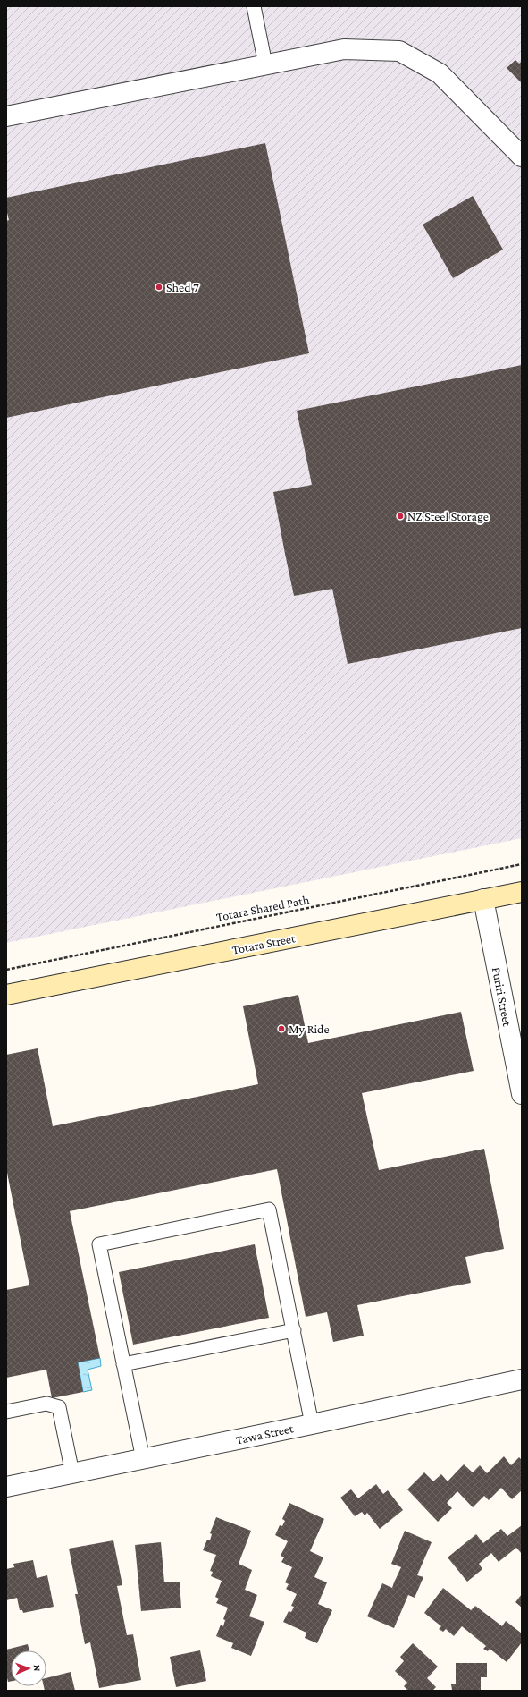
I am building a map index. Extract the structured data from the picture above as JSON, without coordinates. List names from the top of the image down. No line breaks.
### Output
{"streets":{"main road":["Totara Street"],"street":["Puriri Street","Tawa Street"],"path":["Totara Shared Path"]},"crossings":[["Totara Street","Puriri Street"]],"places":["Shed 7","NZ Steel Storage","My Ride"],"north":"right"}
